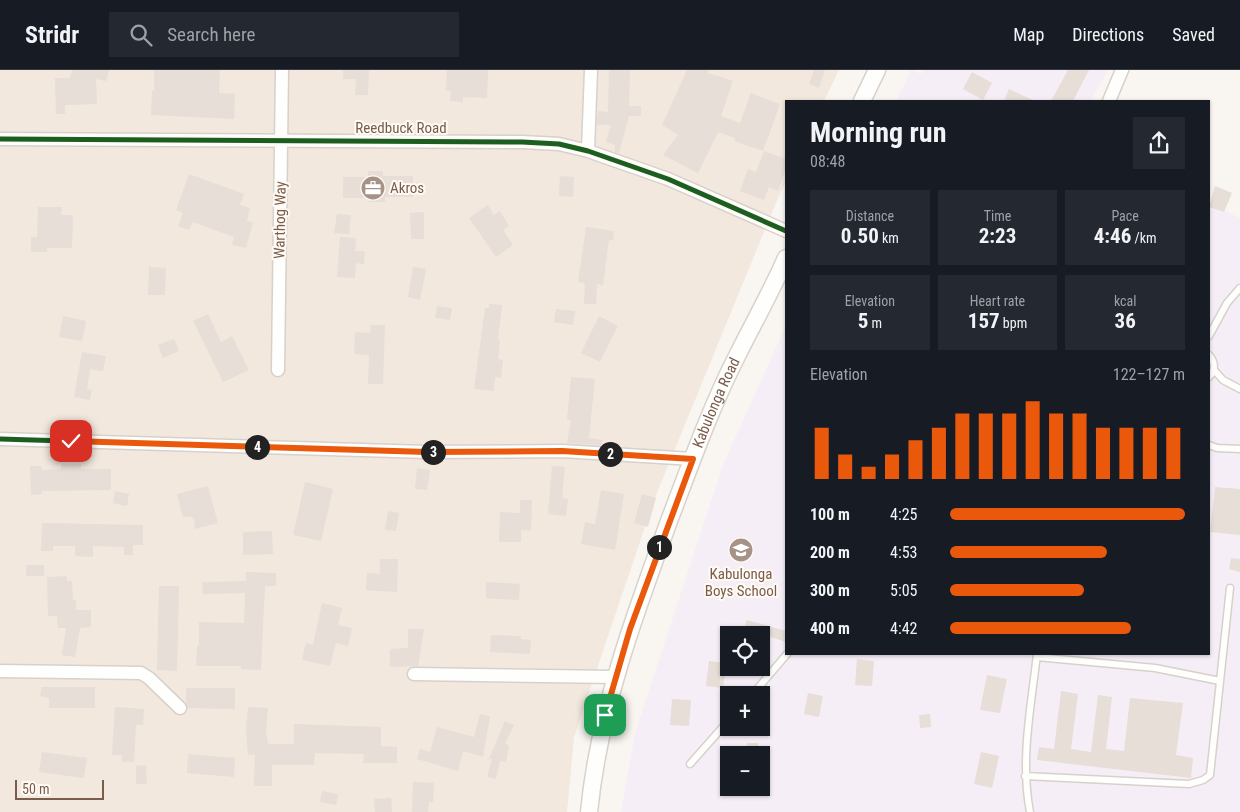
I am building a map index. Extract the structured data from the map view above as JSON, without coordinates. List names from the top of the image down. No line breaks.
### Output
{"streets":{"main road":["Kabulonga Road"],"street":["Reedbuck Road","Warthog Way"]},"crossings":[["Reedbuck Road","Warthog Way"]],"places":{"office":["Akros"],"school or university":["Kabulonga Boys School"]},"scale_bar":"50 m","page":{"header":"Stridr","search":"Search here","nav":["Map","Directions","Saved"],"heading":["Morning run","08:48"],"stats":[["Distance","0.50 km"],["Time","2:23"],["Pace","4:46 /km"],["Elevation","5 m"],["Heart rate","157 bpm"],["kcal","36"]],"chart":["Elevation","122–127 m"],"pins":["4","3","2","1"],"list":[{"name":"100 m","note":"4:25"},{"name":"200 m","note":"4:53"},{"name":"300 m","note":"5:05"},{"name":"400 m","note":"4:42"}],"map_buttons":["+","−"],"scale":"50 m"}}
